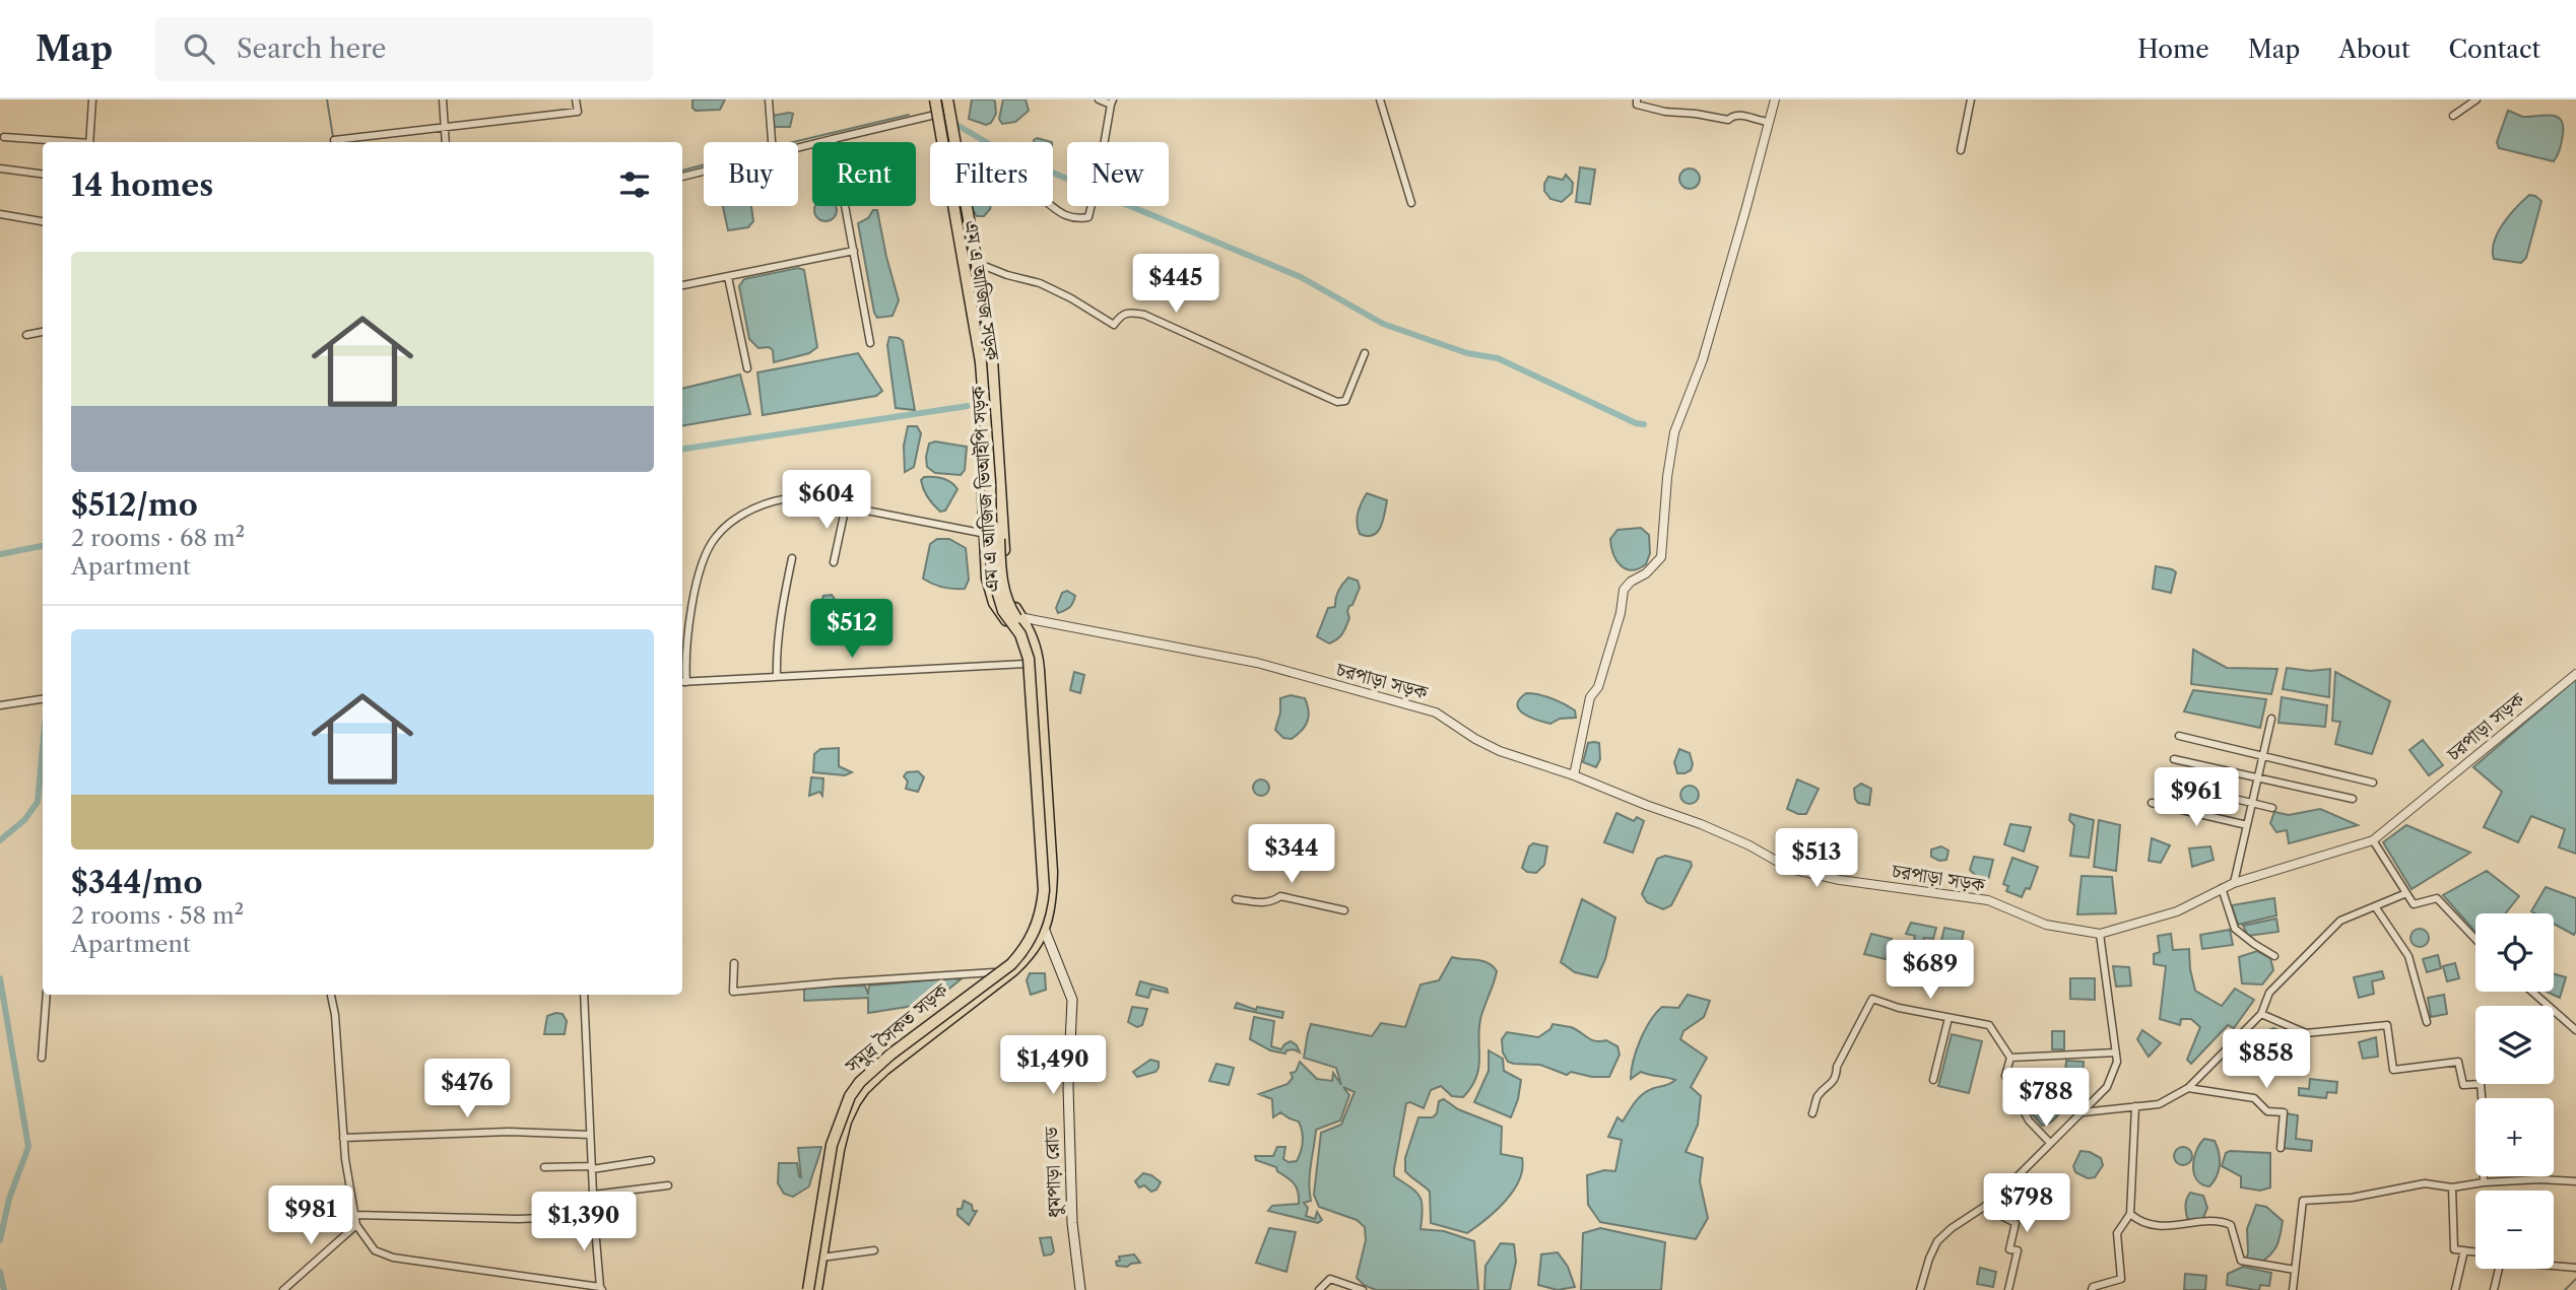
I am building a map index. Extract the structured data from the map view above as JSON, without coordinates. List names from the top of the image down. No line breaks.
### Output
{"streets":{"main road":["এম এ আজিজ সড়ক","এম এ আজিজ ভিআইপি সড়ক","সমুদ্র সৈকত সড়ক","ধুমপাড়া রোড"],"street":["চরপাড়া সড়ক"]},"crossings":[["এম এ আজিজ সড়ক","এম এ আজিজ ভিআইপি সড়ক"],["এম এ আজিজ সড়ক","চরপাড়া সড়ক"],["এম এ আজিজ ভিআইপি সড়ক","চরপাড়া সড়ক"],["এম এ আজিজ ভিআইপি সড়ক","সমুদ্র সৈকত সড়ক"],["এম এ আজিজ ভিআইপি সড়ক","ধুমপাড়া রোড"]],"page":{"header":"Map","search":"Search here","nav":["Home","Map","About","Contact"],"chip":["Buy","Rent","Filters","New"],"heading":"14 homes","list":[{"name":"$512/mo","note":"2 rooms · 68 m² · Apartment"},{"name":"$344/mo","note":"2 rooms · 58 m² · Apartment"}],"price":["$445","$604","$512","$961","$344","$513","$689","$858","$1,490","$476","$788","$798","$981","$1,390"],"map_buttons":["+","−"]}}
